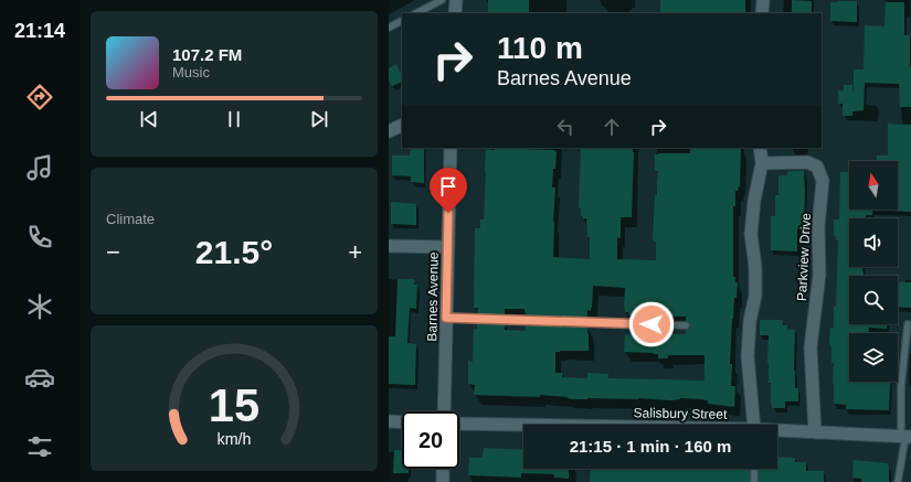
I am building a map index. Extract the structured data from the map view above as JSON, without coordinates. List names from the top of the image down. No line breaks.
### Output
{"streets":{"street":["Parkview Drive","Barnes Avenue","Salisbury Street"]},"crossings":[["Parkview Drive","Salisbury Street"]],"north":"top","page":{"tabs":"21:14","turn":["110 m","Barnes Avenue"],"song":["107.2 FM","Music"],"tile":"Climate","heat":["−","21.5°","+"],"limit":"20","trip":"21:15 · 1 min · 160 m","gauge":["15","km/h"]}}
